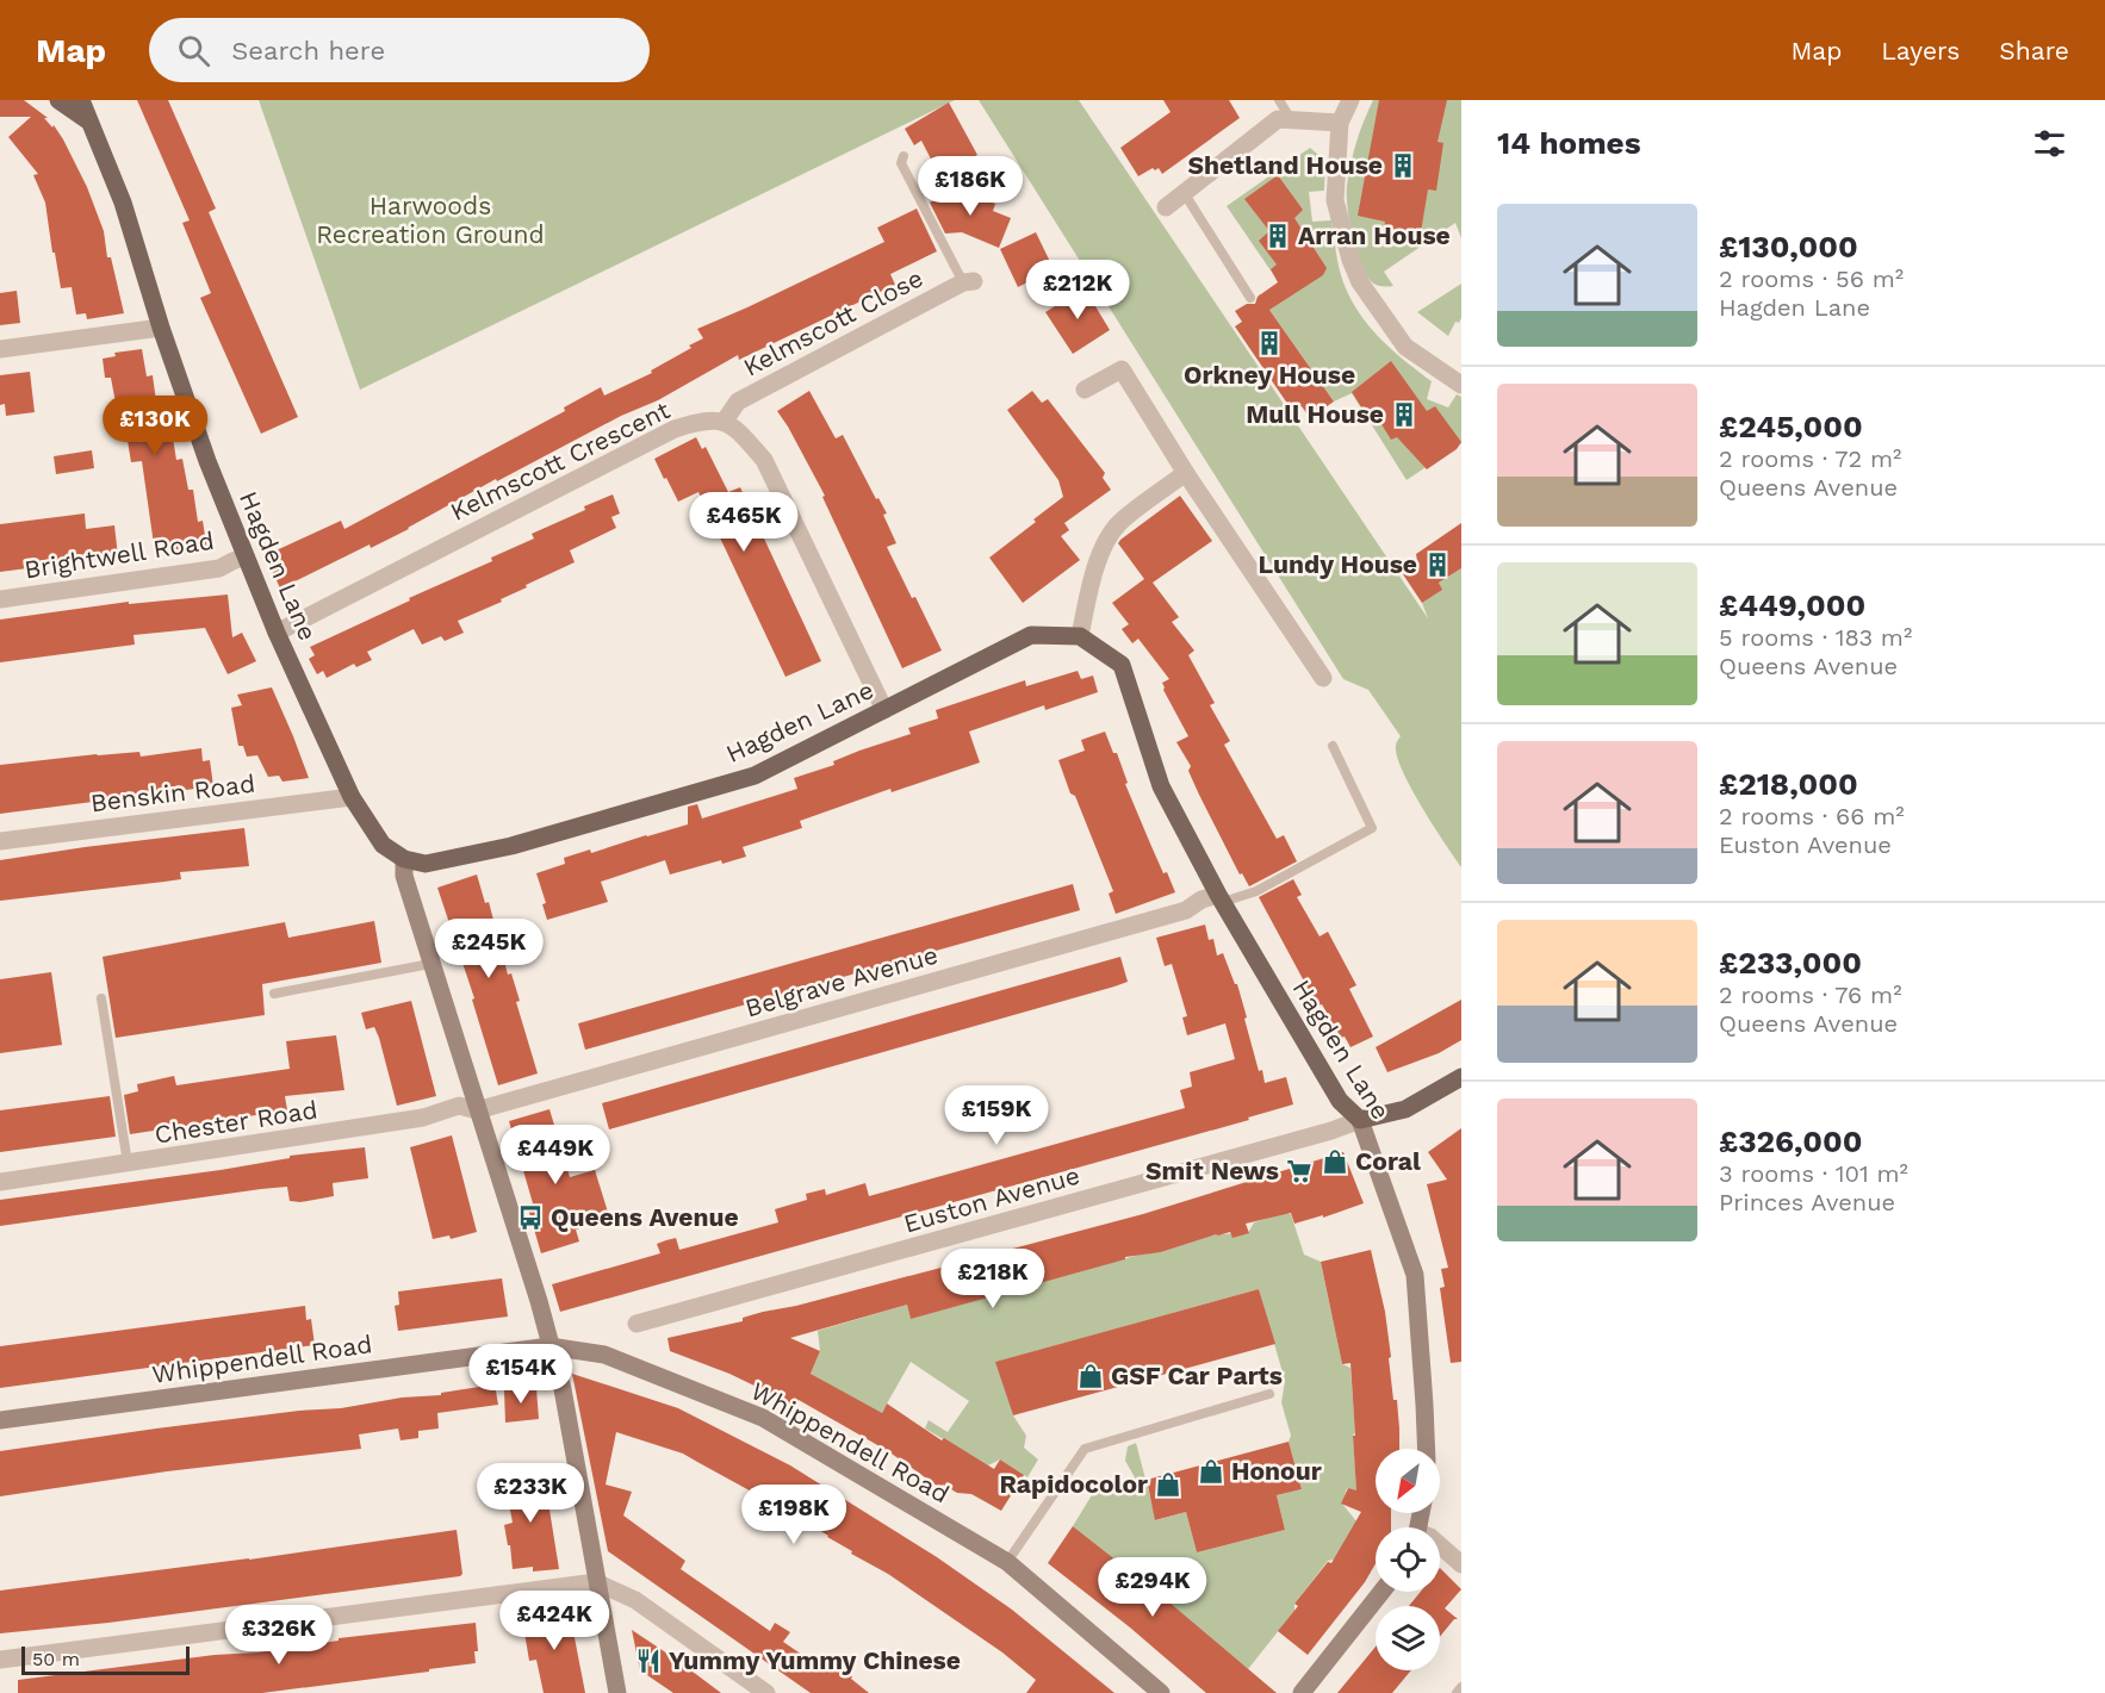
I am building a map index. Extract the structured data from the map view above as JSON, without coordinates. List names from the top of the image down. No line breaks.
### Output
{"streets":{"main road":["Hagden Lane"],"street":["Kelmscott Close","Kelmscott Crescent","Brightwell Road","Benskin Road","Belgrave Avenue","Chester Road","Euston Avenue","Whippendell Road"]},"crossings":[["Kelmscott Close","Kelmscott Crescent"],["Kelmscott Crescent","Hagden Lane"],["Brightwell Road","Hagden Lane"],["Hagden Lane","Benskin Road"],["Hagden Lane","Belgrave Avenue"],["Hagden Lane","Euston Avenue"],["Belgrave Avenue","Chester Road"]],"parks":["Harwoods Recreation Ground"],"places":{"building":["Shetland House","Arran House","Orkney House","Mull House","Lundy House"],"shop":["Coral","GSF Car Parts","Honour","Rapidocolor"],"supermarket":["Smit News"],"bus stop":["Queens Avenue"],"restaurant":["Yummy Yummy Chinese"]},"scale_bar":"50 m","north":"bottom left","page":{"header":"Map","search":"Search here","nav":["Map","Layers","Share"],"heading":"14 homes","price":["£186K","£212K","£130K","£465K","£245K","£159K","£449K","£218K","£154K","£233K","£198K","£294K","£424K","£326K"],"list":[{"name":"£130,000","note":"2 rooms · 56 m² · Hagden Lane"},{"name":"£245,000","note":"2 rooms · 72 m² · Queens Avenue"},{"name":"£449,000","note":"5 rooms · 183 m² · Queens Avenue"},{"name":"£218,000","note":"2 rooms · 66 m² · Euston Avenue"},{"name":"£233,000","note":"2 rooms · 76 m² · Queens Avenue"},{"name":"£326,000","note":"3 rooms · 101 m² · Princes Avenue"}],"scale":"50 m"}}
